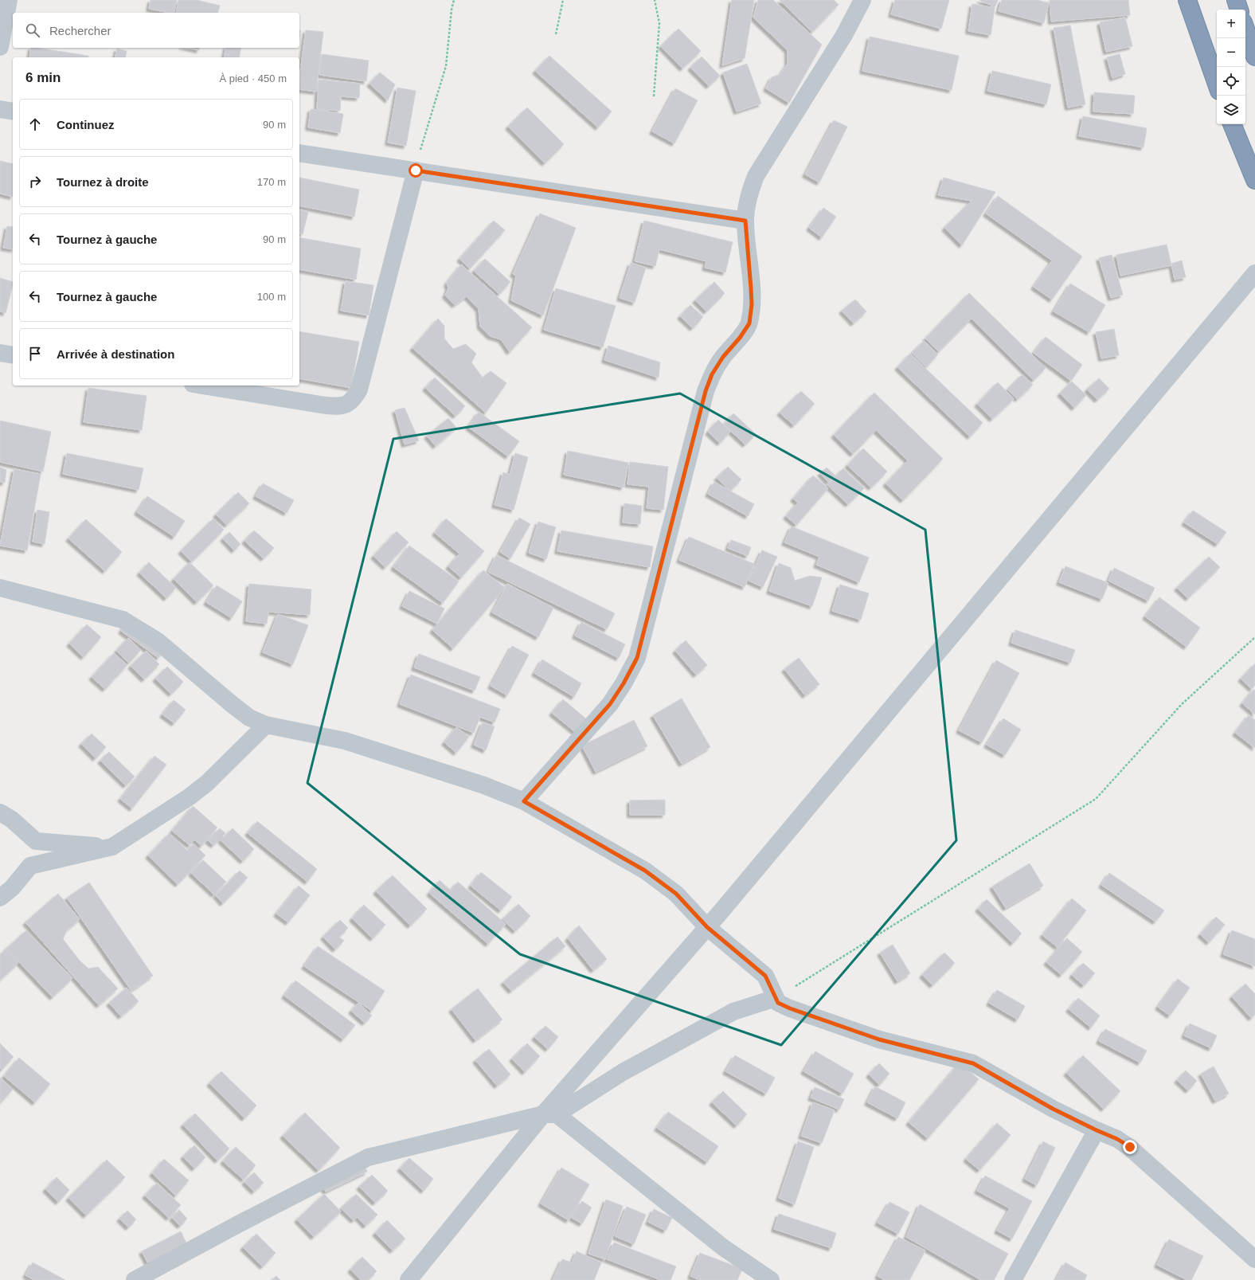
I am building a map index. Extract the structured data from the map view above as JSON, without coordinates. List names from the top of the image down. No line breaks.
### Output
{"page":{"map_buttons":["+","−"],"search":"Rechercher","heading":["6 min","À pied · 450 m"],"list":[["Continuez","90 m"],["Tournez à droite","170 m"],["Tournez à gauche","90 m"],["Tournez à gauche","100 m"],"Arrivée à destination"]}}
